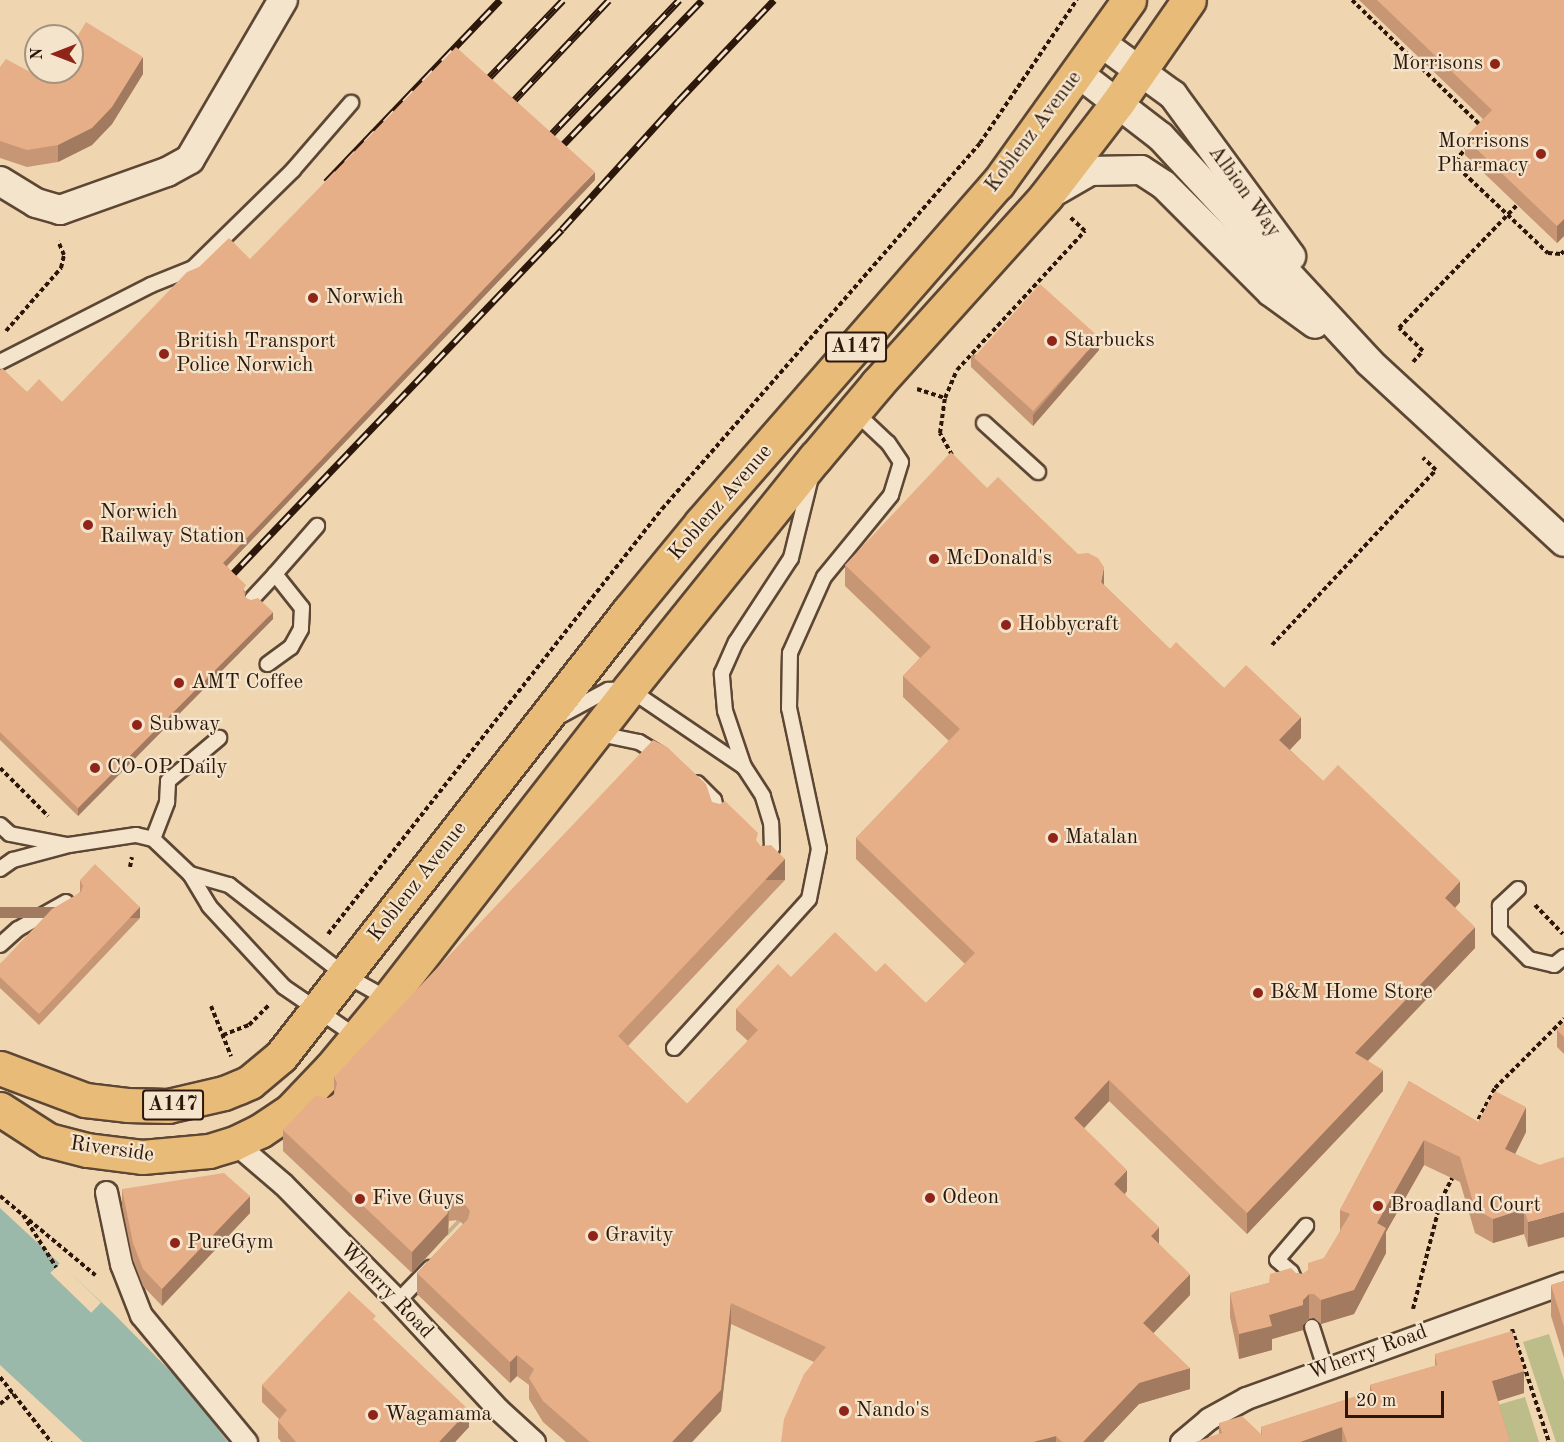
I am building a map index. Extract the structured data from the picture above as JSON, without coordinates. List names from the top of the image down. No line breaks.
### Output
{"streets":{"main road":["Koblenz Avenue","A147","Riverside"],"street":["Albion Way","Wherry Road"]},"crossings":[["Koblenz Avenue","Albion Way"],["Koblenz Avenue","A147"],["Koblenz Avenue","Riverside"],["Riverside","Wherry Road"]],"places":["Morrisons","Morrisons Pharmacy","Norwich","Starbucks","British Transport Police Norwich","Norwich Railway Station","McDonald's","Hobbycraft","AMT Coffee","Subway","CO-OP Daily","Matalan","B&M Home Store","Odeon","Five Guys","Broadland Court","Gravity","PureGym","Nando's","Wagamama"],"scale_bar":"20 m","north":"left"}
